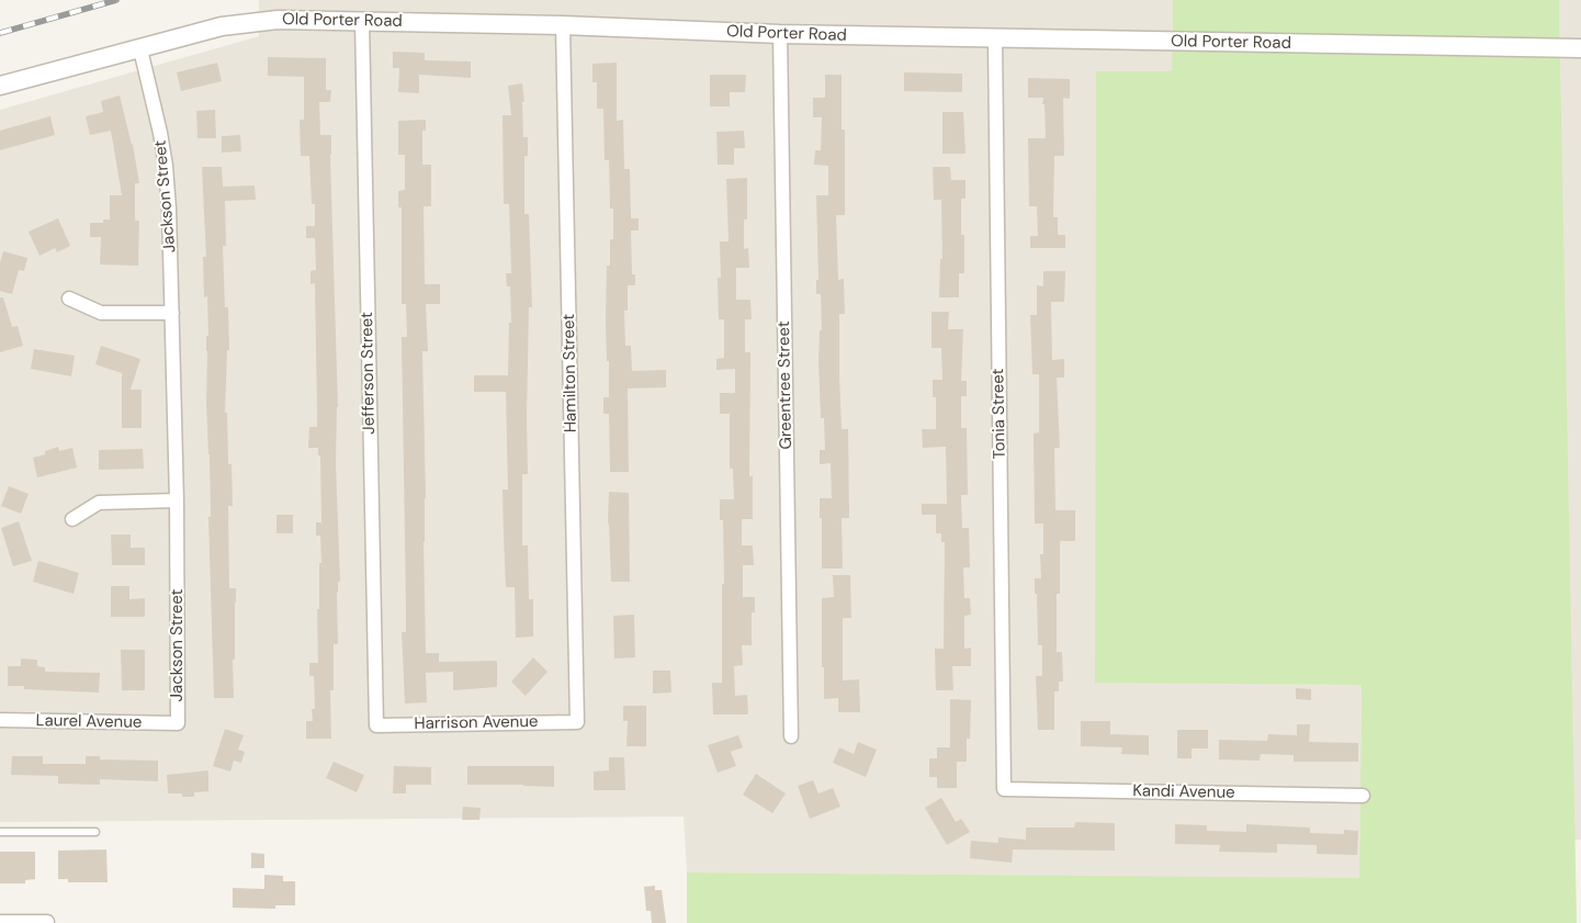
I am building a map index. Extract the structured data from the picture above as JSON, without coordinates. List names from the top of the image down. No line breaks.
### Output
{"streets":{"street":["Old Porter Road","Jackson Street","Jefferson Street","Hamilton Street","Greentree Street","Tonia Street","Laurel Avenue","Harrison Avenue","Kandi Avenue"]},"crossings":[["Old Porter Road","Jackson Street"],["Old Porter Road","Jefferson Street"],["Old Porter Road","Hamilton Street"],["Old Porter Road","Greentree Street"],["Old Porter Road","Tonia Street"],["Jackson Street","Laurel Avenue"],["Jefferson Street","Harrison Avenue"],["Hamilton Street","Harrison Avenue"],["Tonia Street","Kandi Avenue"]]}
